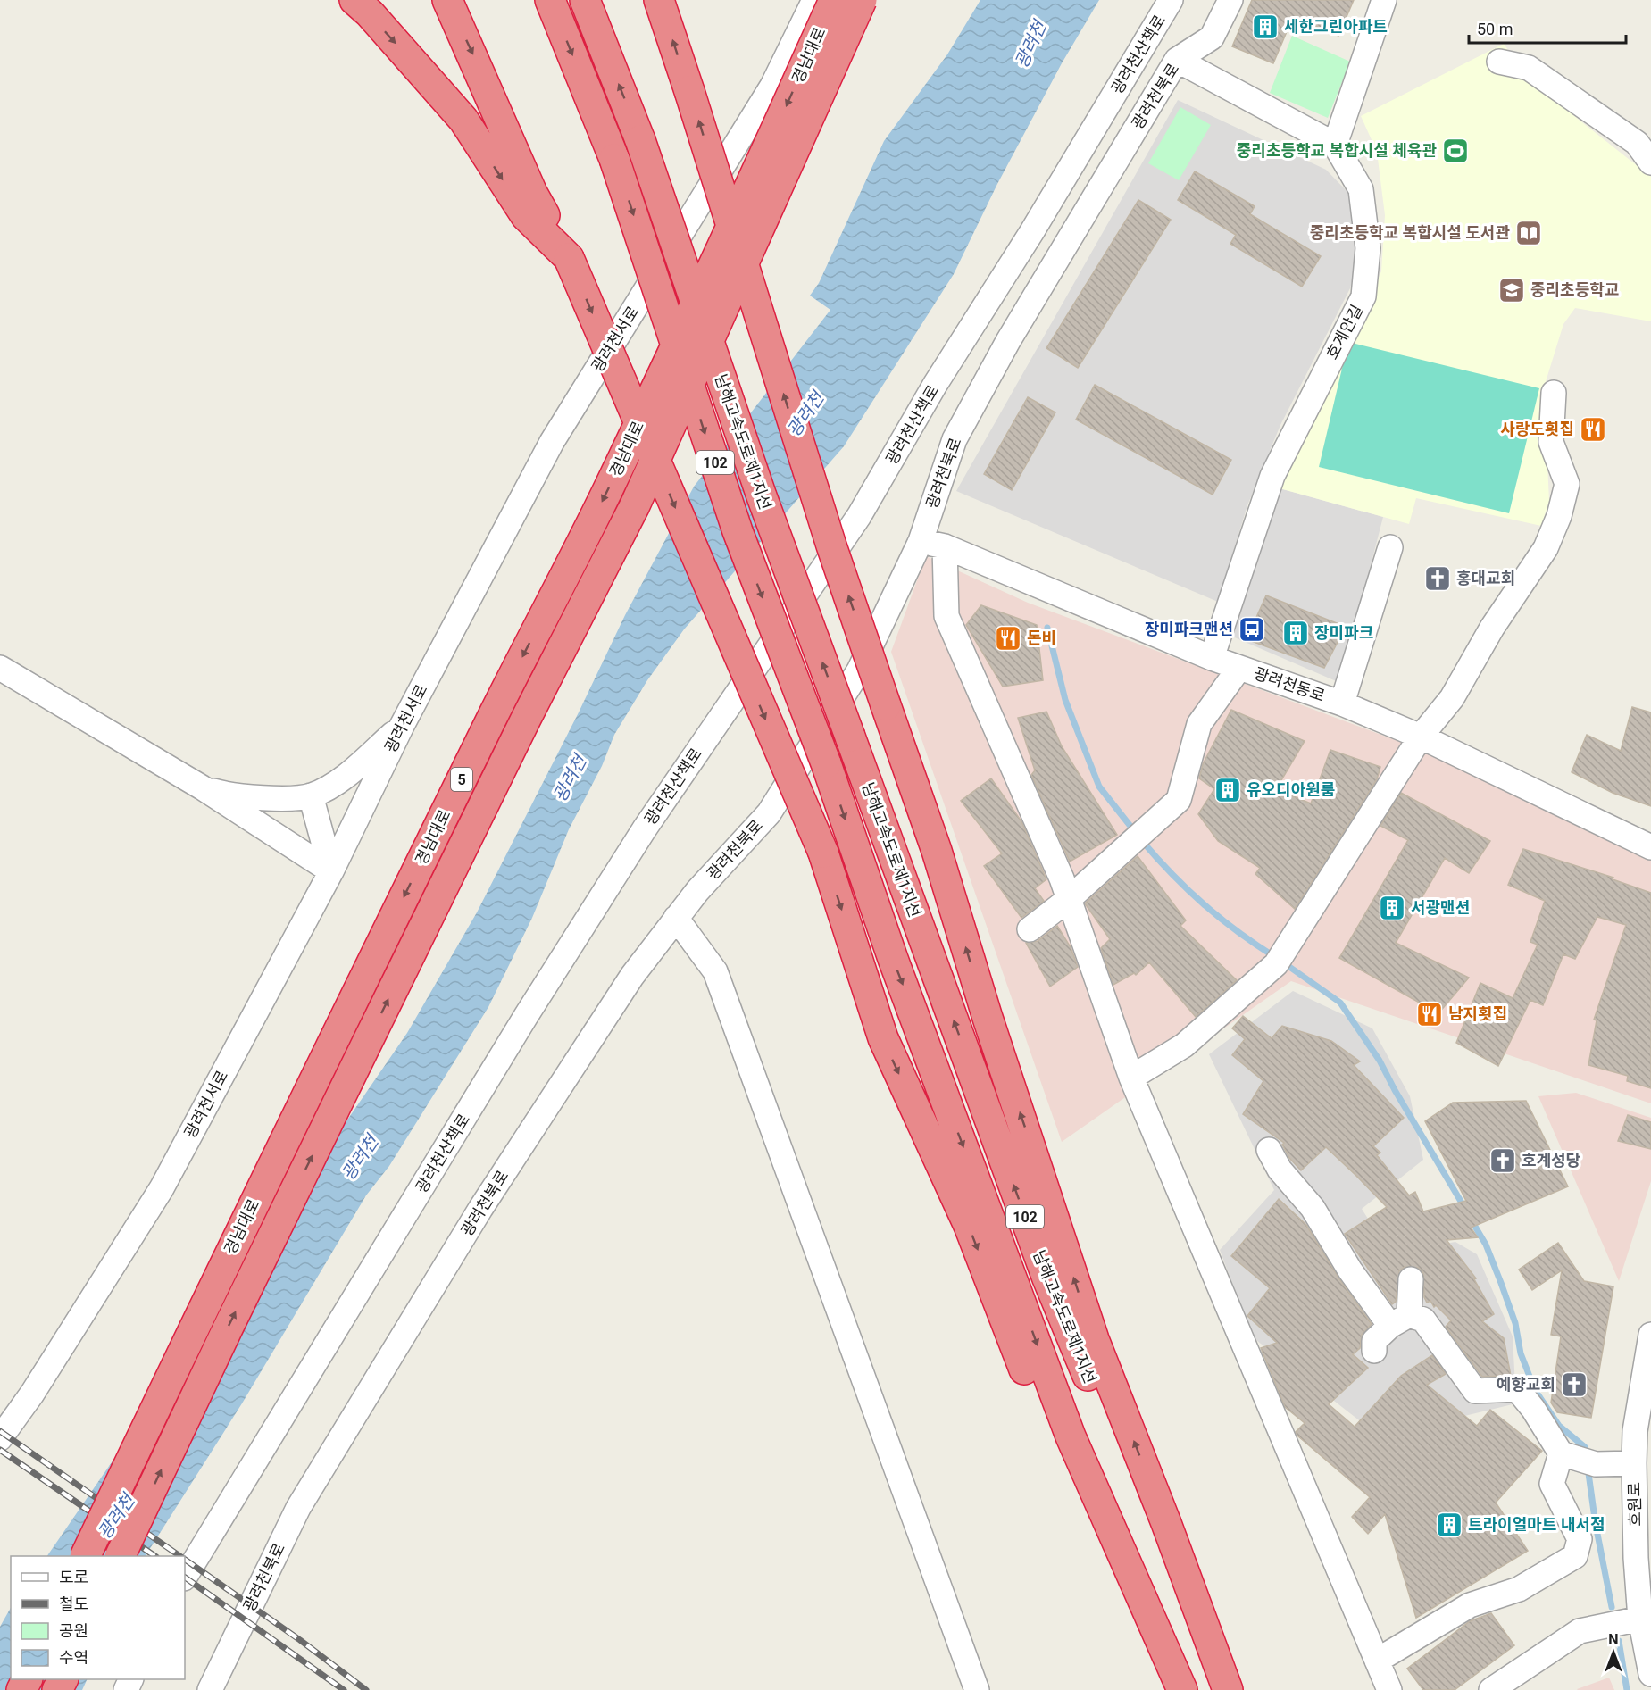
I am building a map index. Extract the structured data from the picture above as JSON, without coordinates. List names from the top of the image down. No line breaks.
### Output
{"streets":{"highway":["경남대로","남해고속도로제1지선","102","5"],"street":["광려천산책로","광려천북로","호계안길","광려천서로","광려천동로","호원로"]},"crossings":[["광려천북로","광려천동로"],["호계안길","광려천동로"]],"water":["광려천"],"places":{"building":["세한그린아파트","장미파크","유오디아원룸","서광맨션","트라이얼마트 내서점"],"sports":["중리초등학교 복합시설 체육관"],"library":["중리초등학교 복합시설 도서관"],"school or university":["중리초등학교"],"restaurant":["사랑도횟집","돈비","남지횟집"],"church":["홍대교회","호계성당","예향교회"],"bus stop":["장미파크맨션"]},"legend":["도로","철도","공원","수역"],"scale_bar":"50 m","north":"top"}
